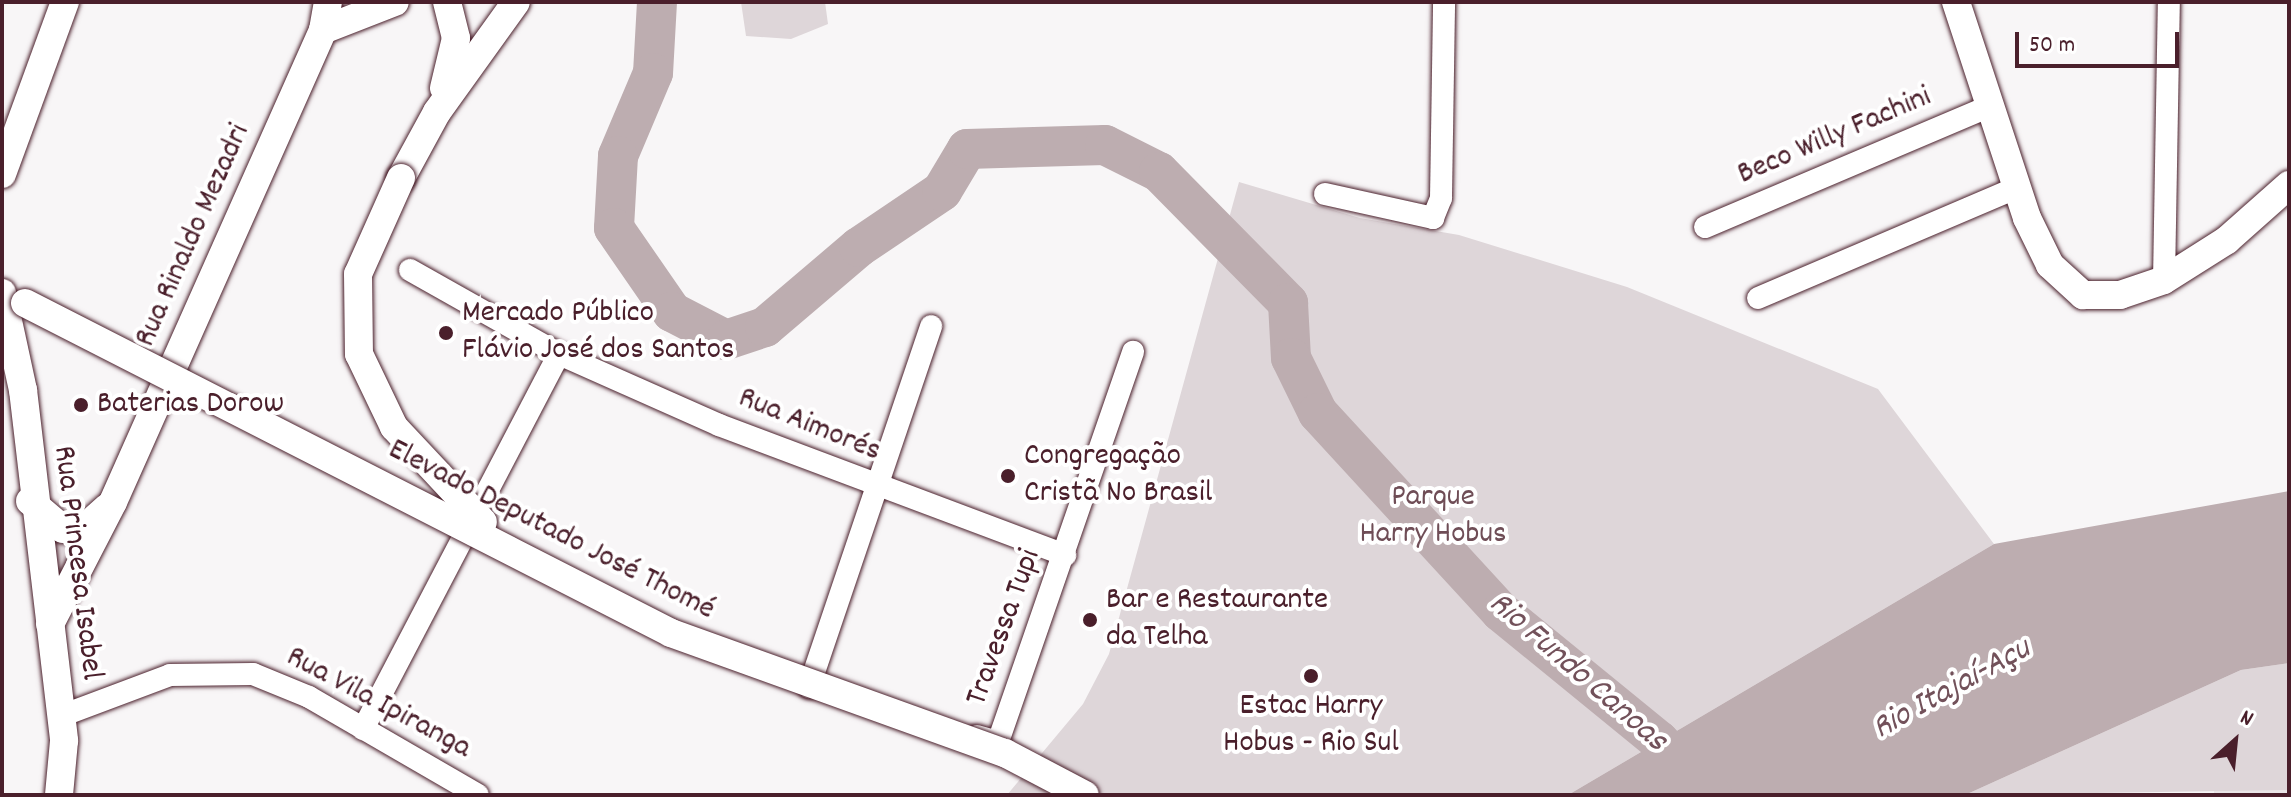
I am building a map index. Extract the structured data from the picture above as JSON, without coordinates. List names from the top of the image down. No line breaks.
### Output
{"streets":{"street":["Beco Willy Fachini","Rua Rinaldo Mezadri","Rua Aimorés","Elevado Deputado José Thomé","Rua Princesa Isabel","Travessa Tupi","Rua Vila Ipiranga"]},"crossings":[["Rua Rinaldo Mezadri","Rua Princesa Isabel"],["Rua Aimorés","Travessa Tupi"],["Elevado Deputado José Thomé","Rua Princesa Isabel"],["Rua Princesa Isabel","Rua Vila Ipiranga"]],"water":["Rio Fundo Canoas","Rio Itajaí-Açu"],"parks":["Parque Harry Hobus"],"places":["Mercado Público Flávio José dos Santos","Baterias Dorow","Congregação Cristã No Brasil","Bar e Restaurante da Telha","Estac Harry Hobus - Rio Sul"],"scale_bar":"50 m","north":"top right"}
